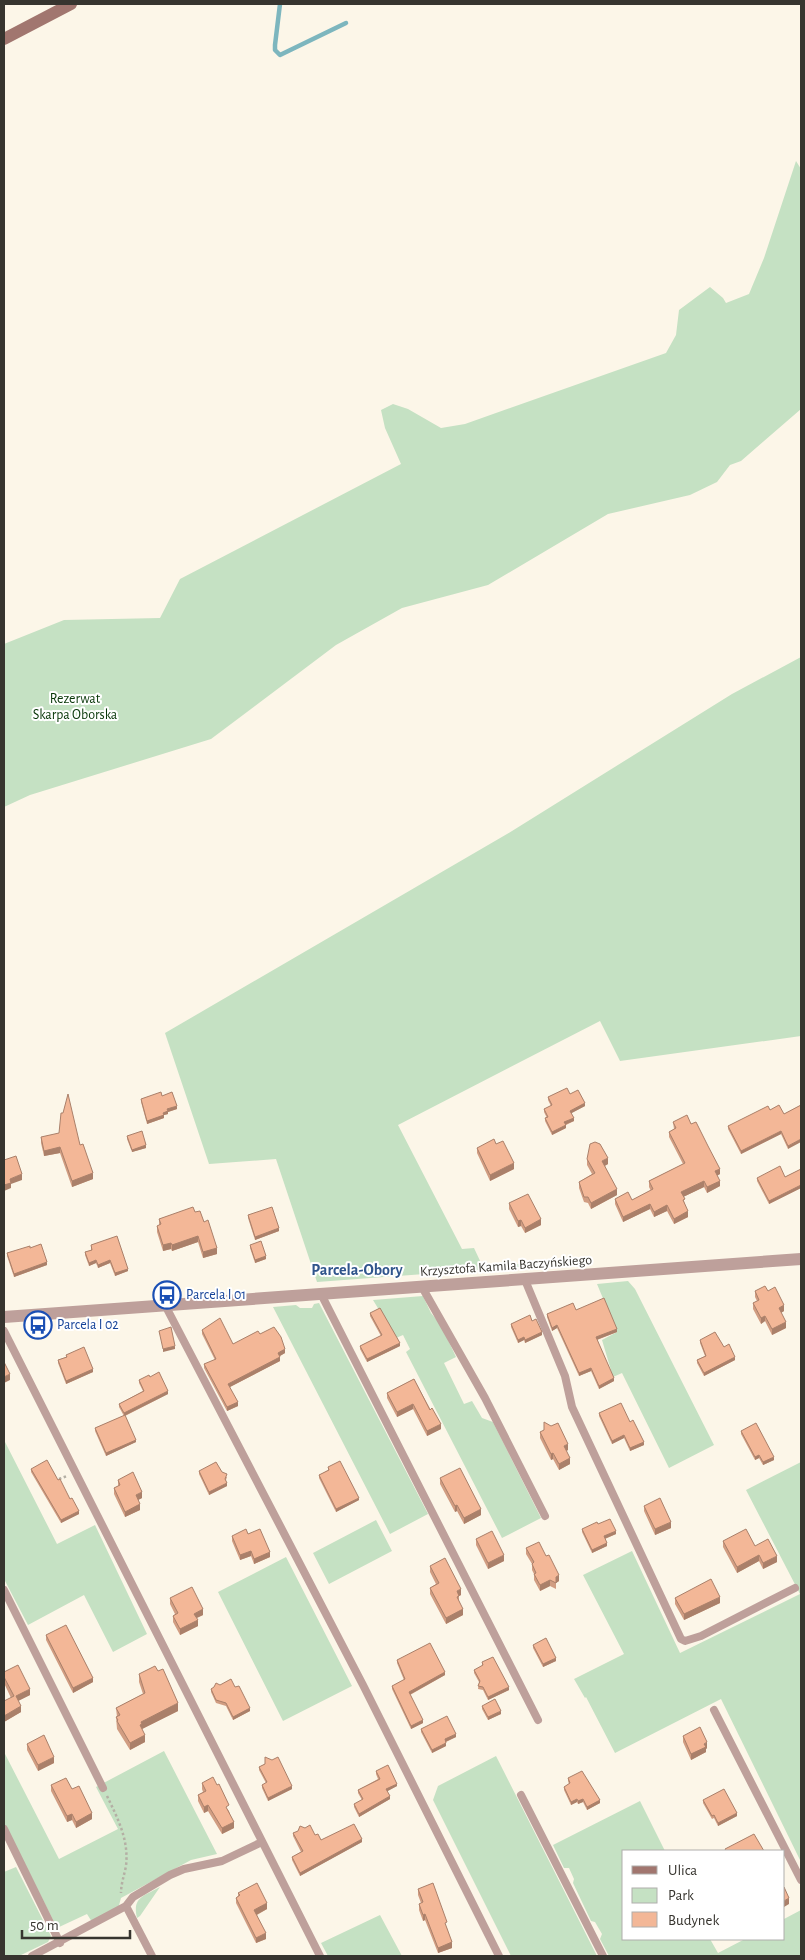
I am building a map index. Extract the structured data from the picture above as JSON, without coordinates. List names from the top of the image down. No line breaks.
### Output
{"streets":{"street":["Krzysztofa Kamila Baczyńskiego"]},"districts":["Parcela-Obory"],"parks":["Rezerwat Skarpa Oborska"],"places":{"bus stop":["Parcela I 01","Parcela I 02"]},"legend":["Ulica","Park","Budynek"],"scale_bar":"50 m"}
